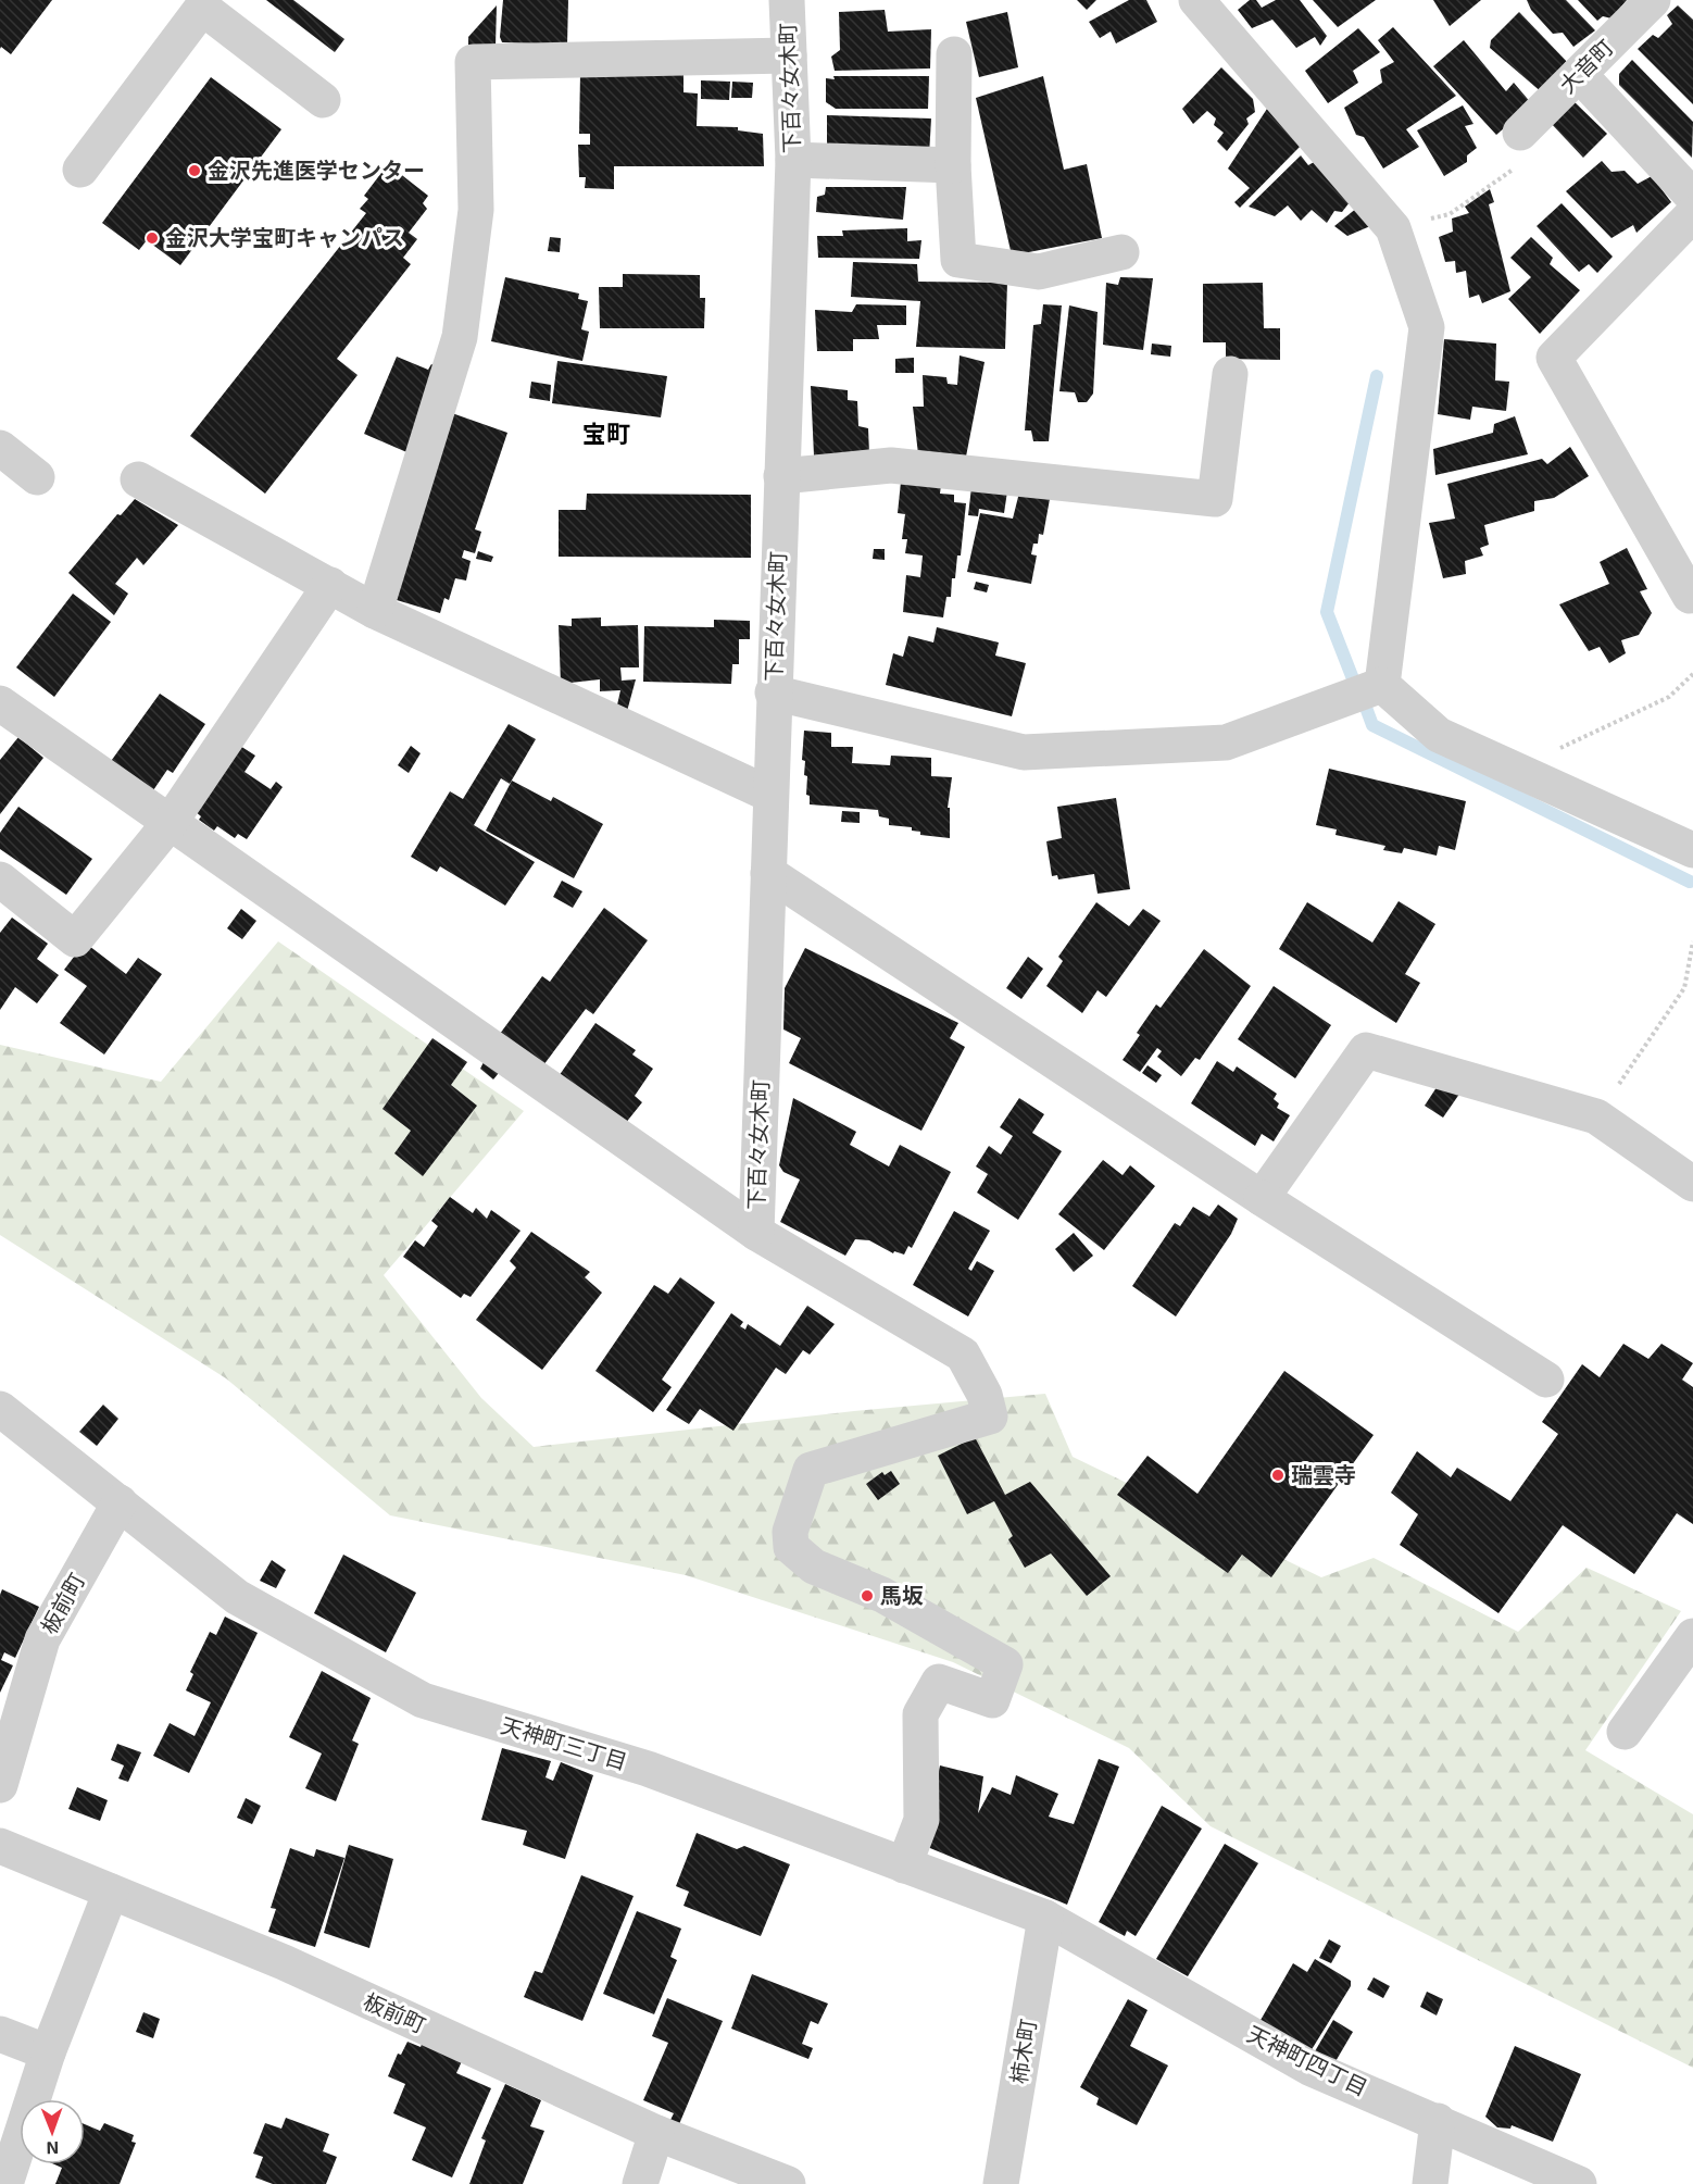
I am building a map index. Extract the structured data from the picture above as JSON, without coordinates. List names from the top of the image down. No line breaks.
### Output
{"streets":{"street":["大音町","下百々女木町","板前町","天神町三丁目","柿木町","天神町四丁目"]},"crossings":[["板前町","天神町三丁目"],["天神町三丁目","柿木町"],["天神町三丁目","天神町四丁目"],["柿木町","天神町四丁目"]],"districts":["宝町"],"places":["金沢先進医学センター","金沢大学宝町キャンパス","瑞雲寺","馬坂"],"north":"bottom"}
